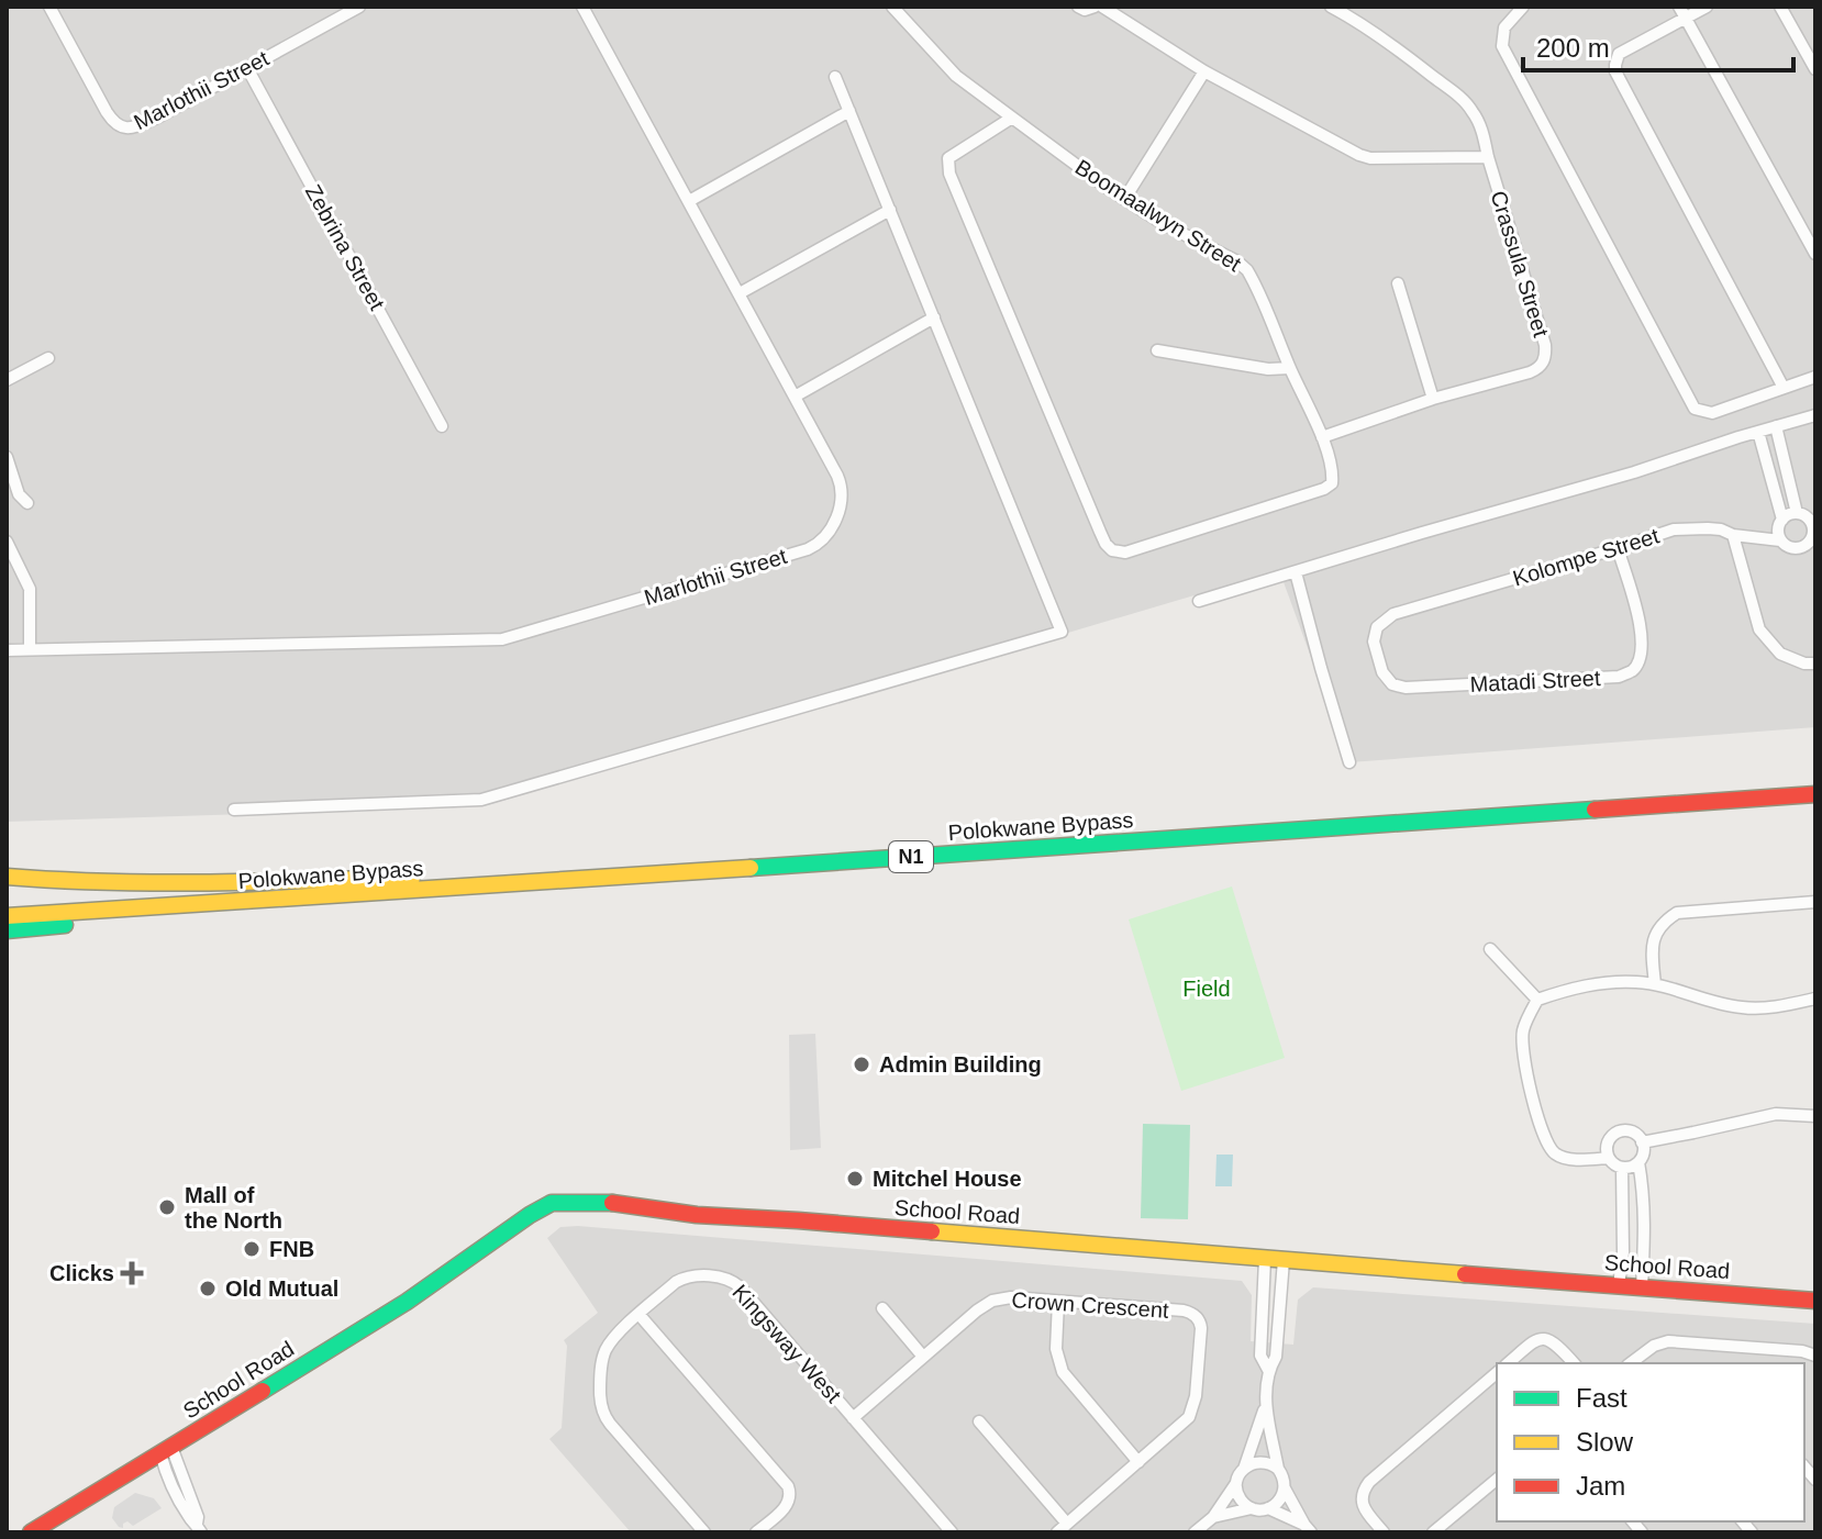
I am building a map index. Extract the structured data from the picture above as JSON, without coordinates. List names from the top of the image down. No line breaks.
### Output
{"streets":{"main road":["Polokwane Bypass","N1","School Road"],"street":["Marlothii Street","Boomaalwyn Street","Zebrina Street","Crassula Street","Kolompe Street","Matadi Street","Crown Crescent","Kingsway West"]},"crossings":[["Marlothii Street","Zebrina Street"],["Boomaalwyn Street","Crassula Street"],["Kolompe Street","Matadi Street"],["Crown Crescent","Kingsway West"]],"parks":["Field"],"places":{"other":["Admin Building","Mitchel House","Mall of the North","FNB","Old Mutual"],"health":["Clicks"]},"legend":["Fast","Slow","Jam"],"scale_bar":"200 m"}
